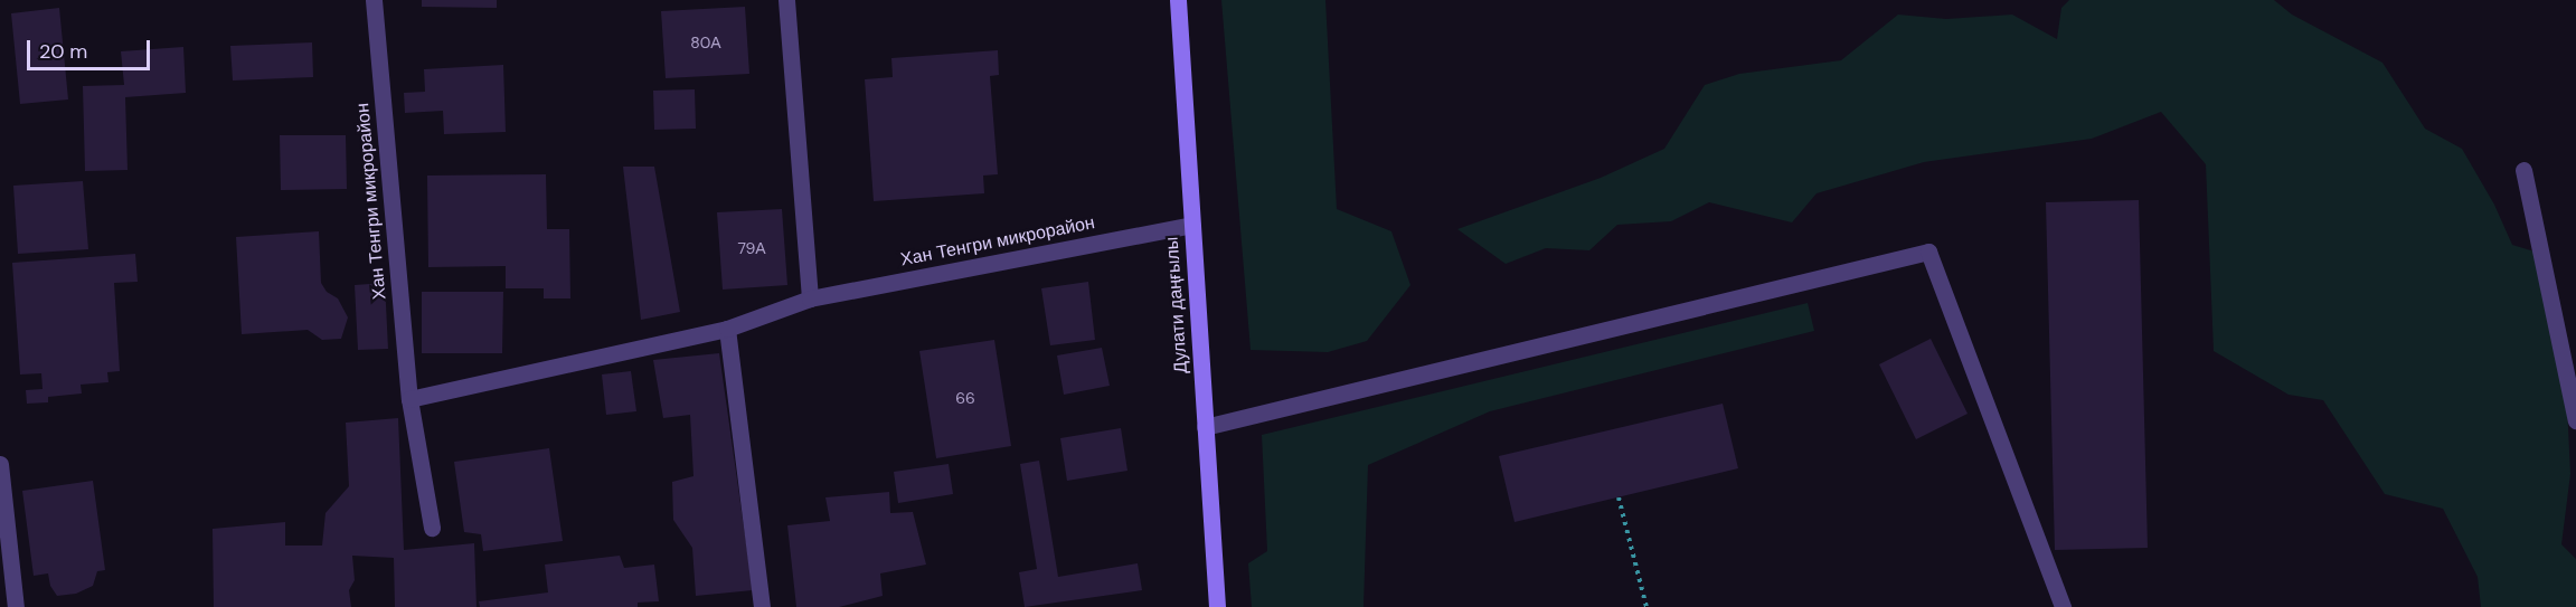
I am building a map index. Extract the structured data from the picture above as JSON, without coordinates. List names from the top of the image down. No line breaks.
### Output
{"streets":{"main road":["Дулати даңғылы"],"street":["Хан Тенгри микрорайон"]},"crossings":[["Хан Тенгри микрорайон","Дулати даңғылы"]],"house_numbers":["80А","79А","66"],"scale_bar":"20 m"}
